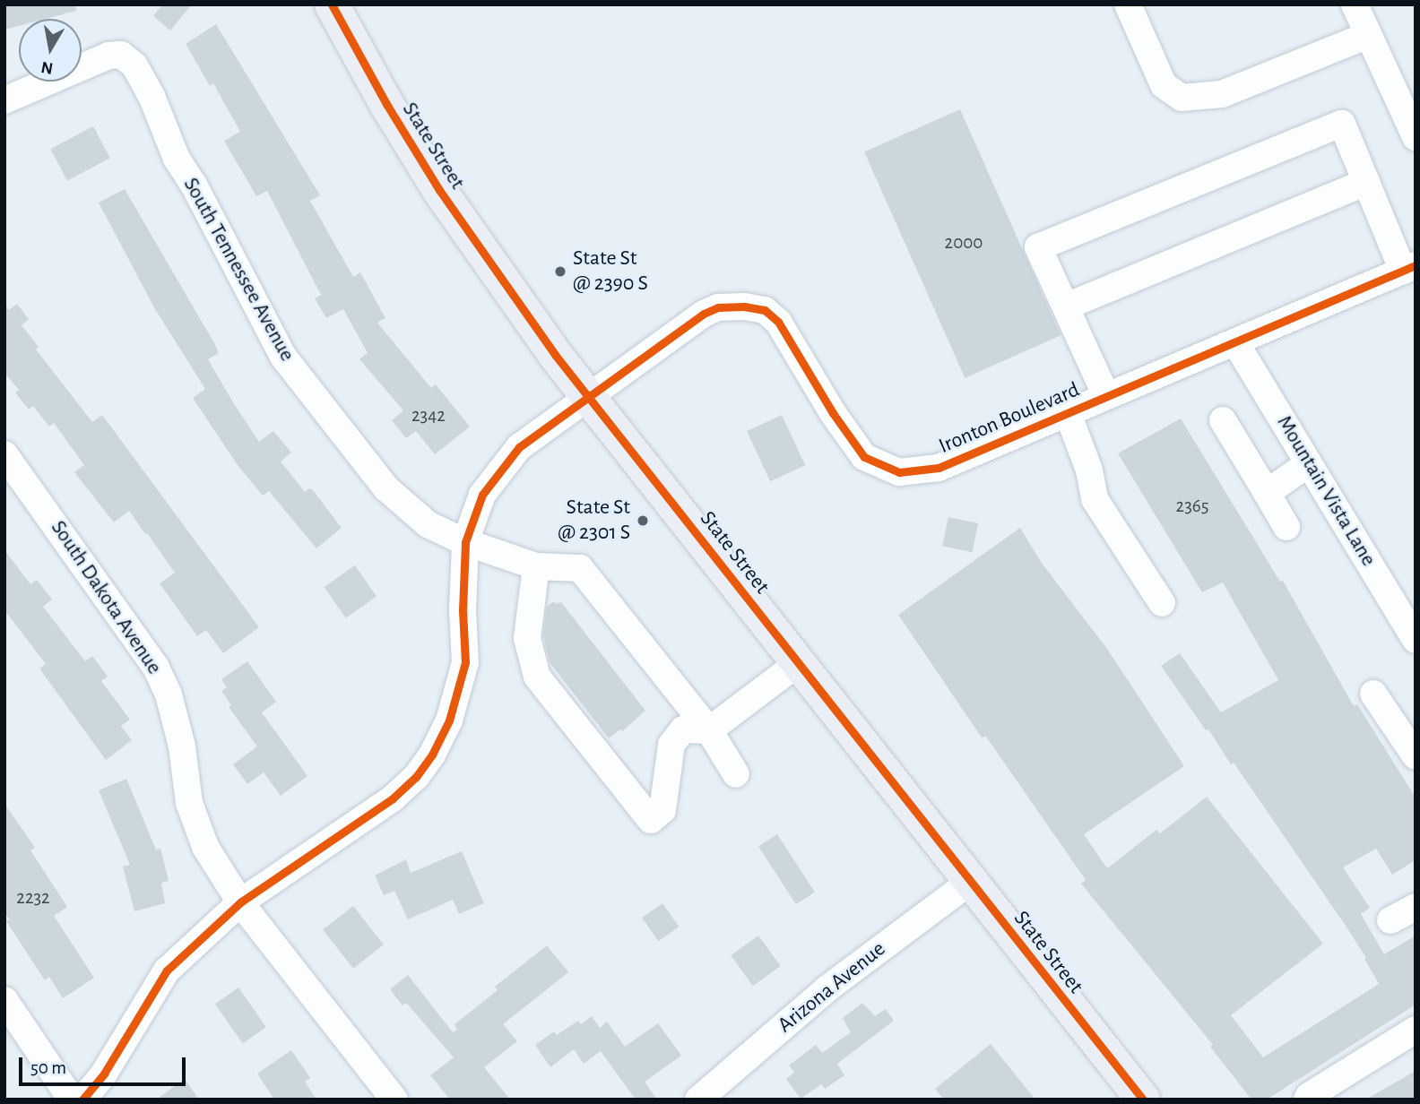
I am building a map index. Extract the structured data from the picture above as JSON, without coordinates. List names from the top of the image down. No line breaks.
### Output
{"streets":{"main road":["State Street"],"street":["South Tennessee Avenue","Ironton Boulevard","Mountain Vista Lane","South Dakota Avenue","Arizona Avenue"]},"crossings":[["State Street","Ironton Boulevard"],["State Street","Arizona Avenue"],["South Tennessee Avenue","Ironton Boulevard"],["Ironton Boulevard","Mountain Vista Lane"],["Ironton Boulevard","South Dakota Avenue"]],"places":["State St @ 2390 S","State St @ 2301 S"],"house_numbers":["2000","2342","2365","2232"],"scale_bar":"50 m","north":"bottom"}
